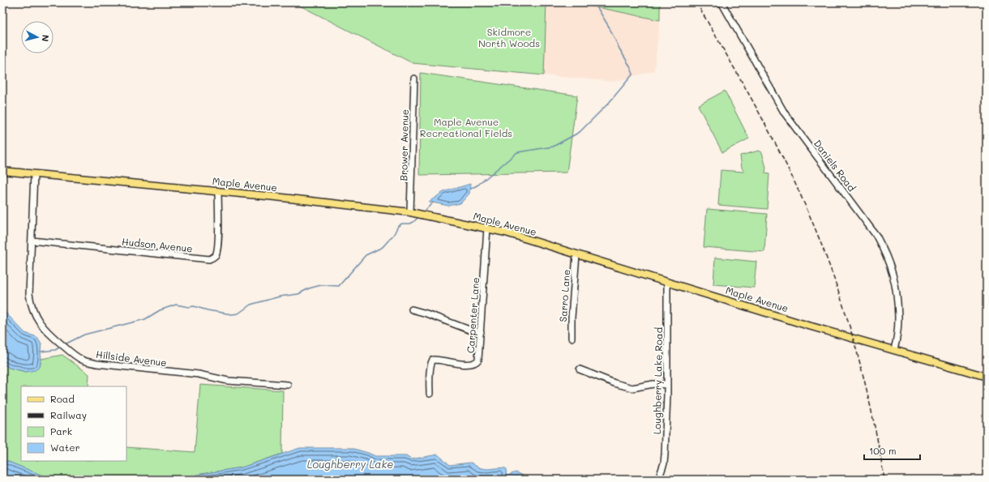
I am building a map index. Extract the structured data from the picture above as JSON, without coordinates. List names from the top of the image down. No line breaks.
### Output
{"streets":{"main road":["Maple Avenue"],"street":["Brower Avenue","Daniels Road","Hudson Avenue","Sarro Lane","Carpenter Lane","Hillside Avenue","Loughberry Lake Road"]},"crossings":[["Brower Avenue","Maple Avenue"],["Daniels Road","Maple Avenue"],["Maple Avenue","Hudson Avenue"],["Maple Avenue","Sarro Lane"],["Maple Avenue","Carpenter Lane"],["Maple Avenue","Hillside Avenue"],["Maple Avenue","Loughberry Lake Road"],["Hudson Avenue","Hillside Avenue"]],"water":["Loughberry Lake"],"parks":["Skidmore North Woods","Maple Avenue Recreational Fields"],"legend":["Road","Railway","Park","Water"],"scale_bar":"100 m","north":"right"}
